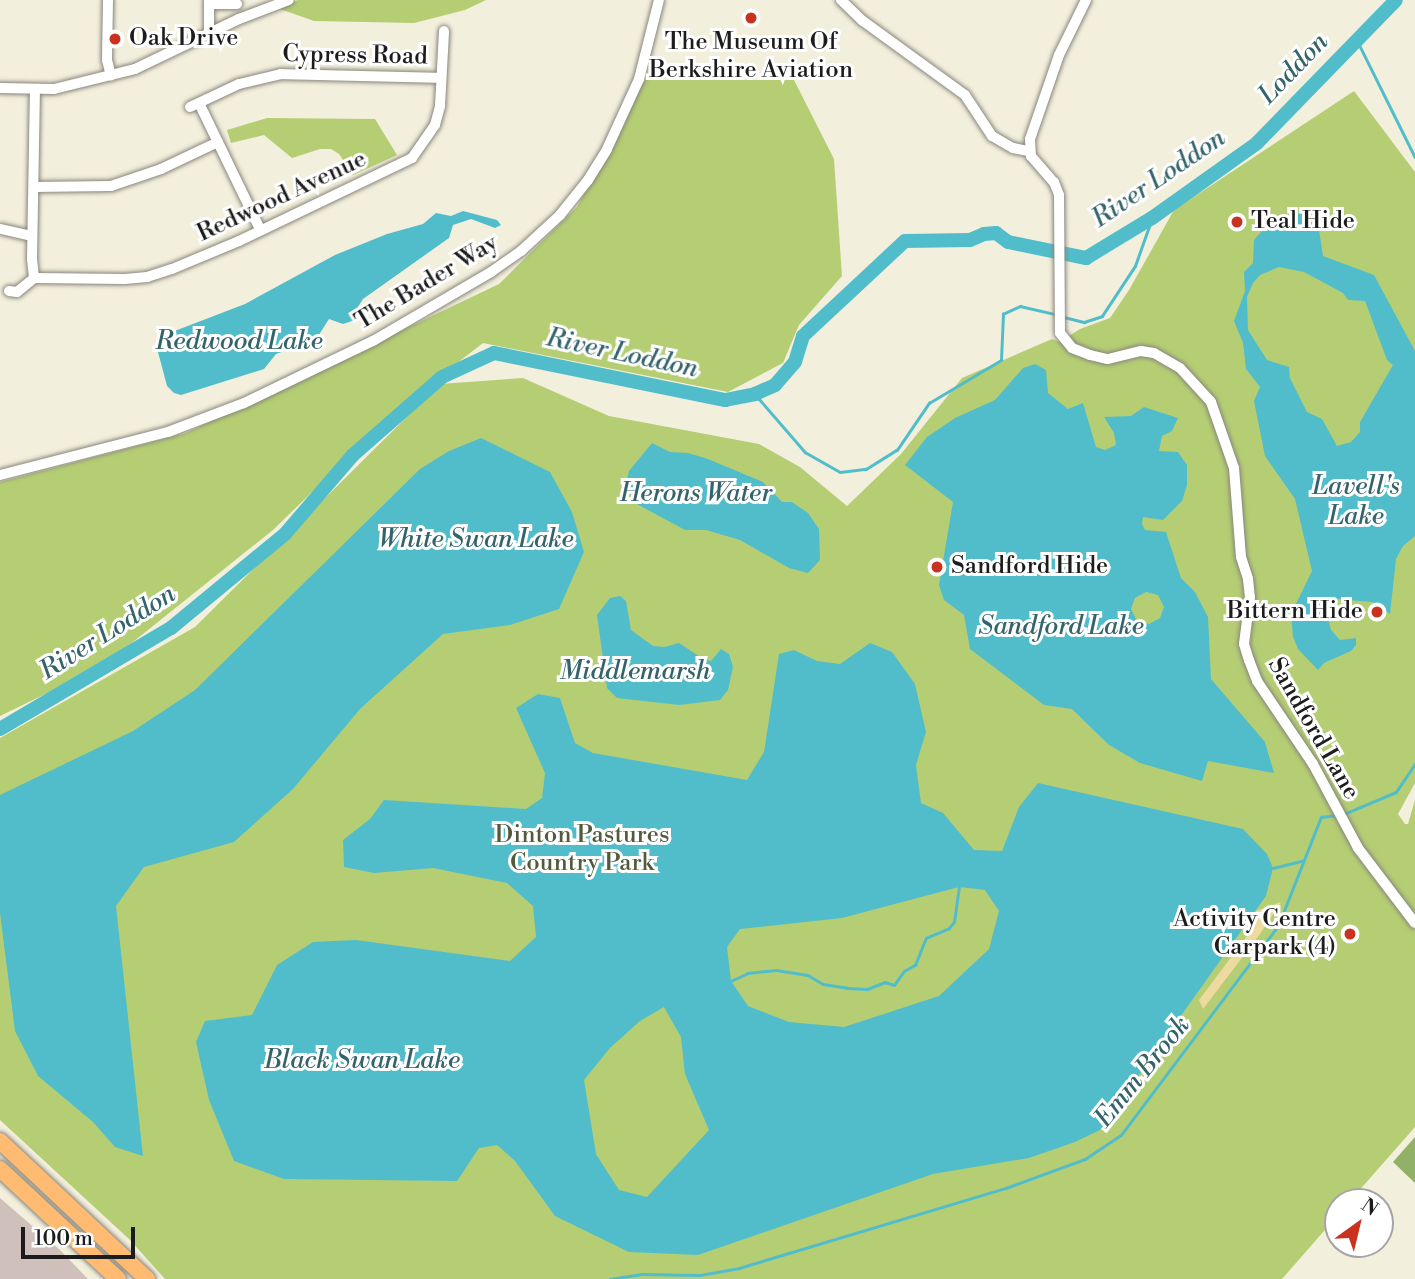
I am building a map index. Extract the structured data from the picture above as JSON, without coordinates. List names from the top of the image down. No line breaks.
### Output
{"streets":{"street":["Cypress Road","Redwood Avenue","The Bader Way","Sandford Lane"]},"crossings":[["Cypress Road","Redwood Avenue"]],"water":["Loddon","River Loddon","Redwood Lake","Lavell's Lake","Herons Water","White Swan Lake","Sandford Lake","Middlemarsh","Black Swan Lake","Emm Brook"],"parks":["Dinton Pastures Country Park"],"places":["The Museum Of Berkshire Aviation","Oak Drive","Teal Hide","Sandford Hide","Bittern Hide","Activity Centre Carpark (4)"],"scale_bar":"100 m","north":"top right"}
